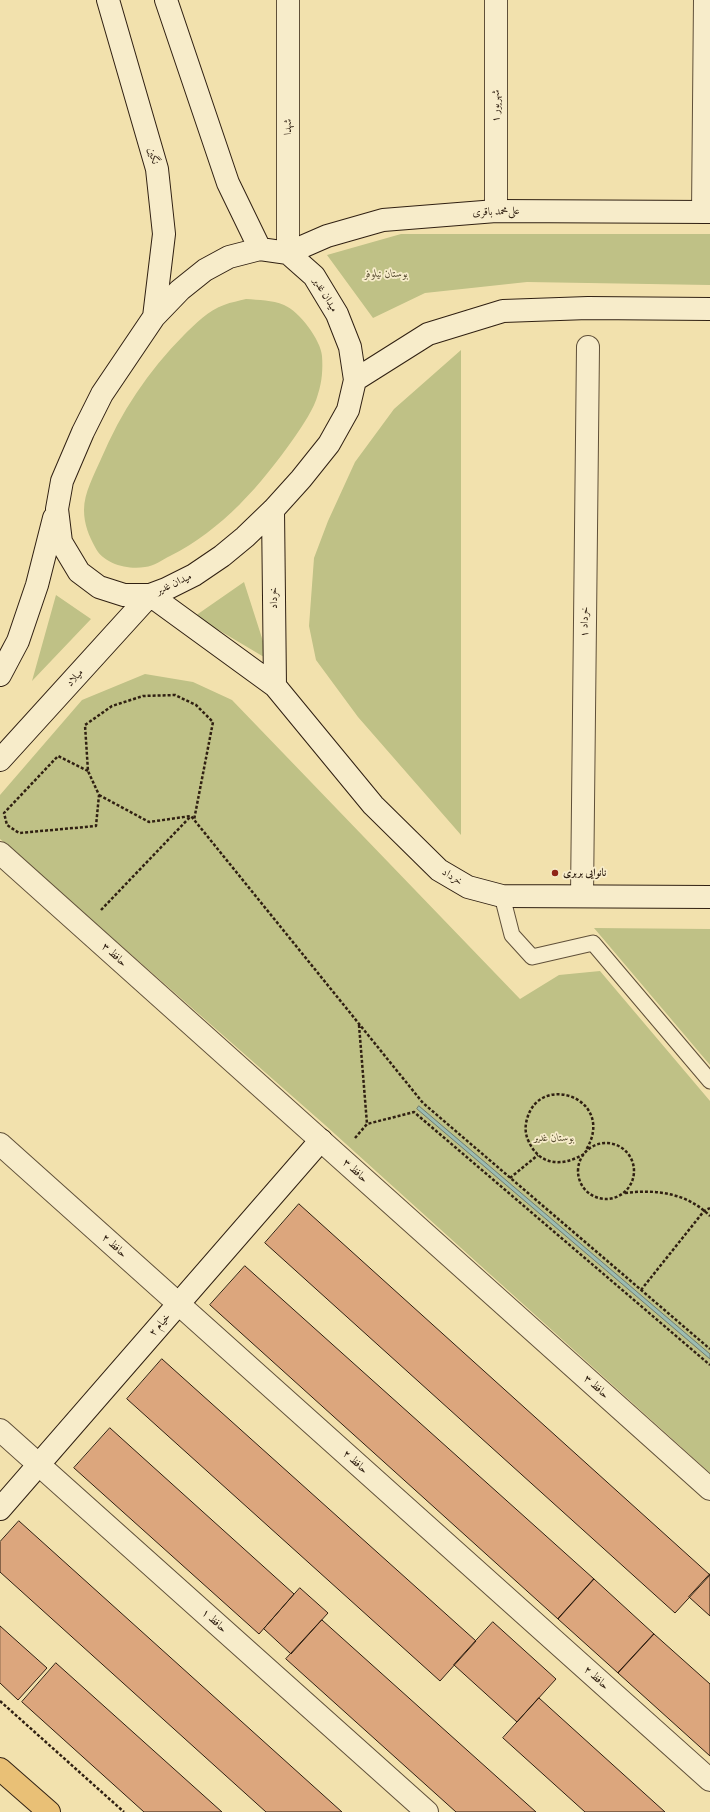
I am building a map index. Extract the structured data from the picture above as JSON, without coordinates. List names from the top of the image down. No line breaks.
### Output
{"streets":{"street":["شهریور ۱","شهدا","نگین","علی‌محمد باقری","میدان غدیر","خرداد","خرداد ۱","میلاد","حافظ ۳","حافظ ۲","خیام ۲","حافظ ۱"]},"crossings":[["شهریور ۱","علی‌محمد باقری"],["شهدا","علی‌محمد باقری"],["شهدا","میدان غدیر"],["نگین","میدان غدیر"],["علی‌محمد باقری","میدان غدیر"],["میدان غدیر","خرداد"],["میدان غدیر","میلاد"],["خرداد","خرداد ۱"],["خرداد","میلاد"],["حافظ ۳","خیام ۲"],["حافظ ۲","خیام ۲"],["خیام ۲","حافظ ۱"]],"parks":["بوستان نیلوفر","بوستان غدیر"],"places":["نانوایی بربری"]}
